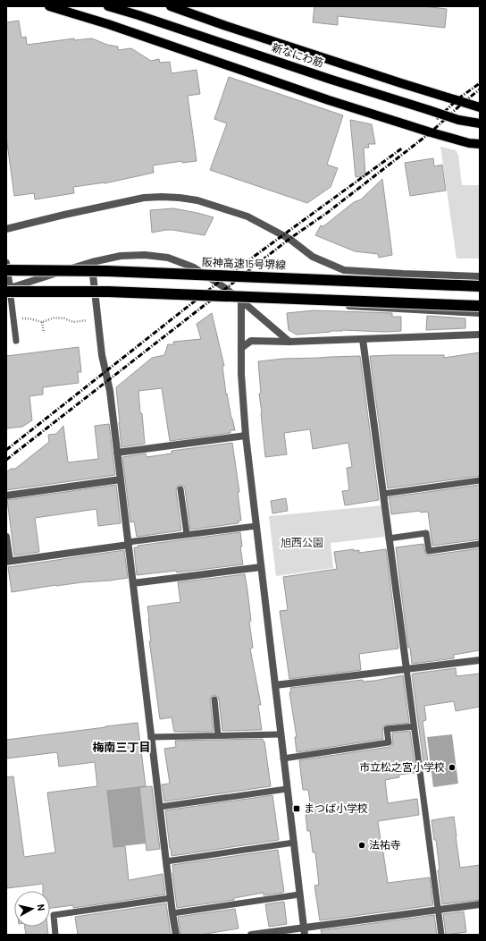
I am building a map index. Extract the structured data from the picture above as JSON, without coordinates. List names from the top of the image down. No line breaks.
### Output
{"streets":{"highway":["阪神高速15号堺線"],"main road":["新なにわ筋"]},"districts":["梅南三丁目"],"parks":["旭西公園"],"places":{"other":["市立松之宮小学校","法祐寺"],"transit":["まつば小学校"]},"north":"right"}
